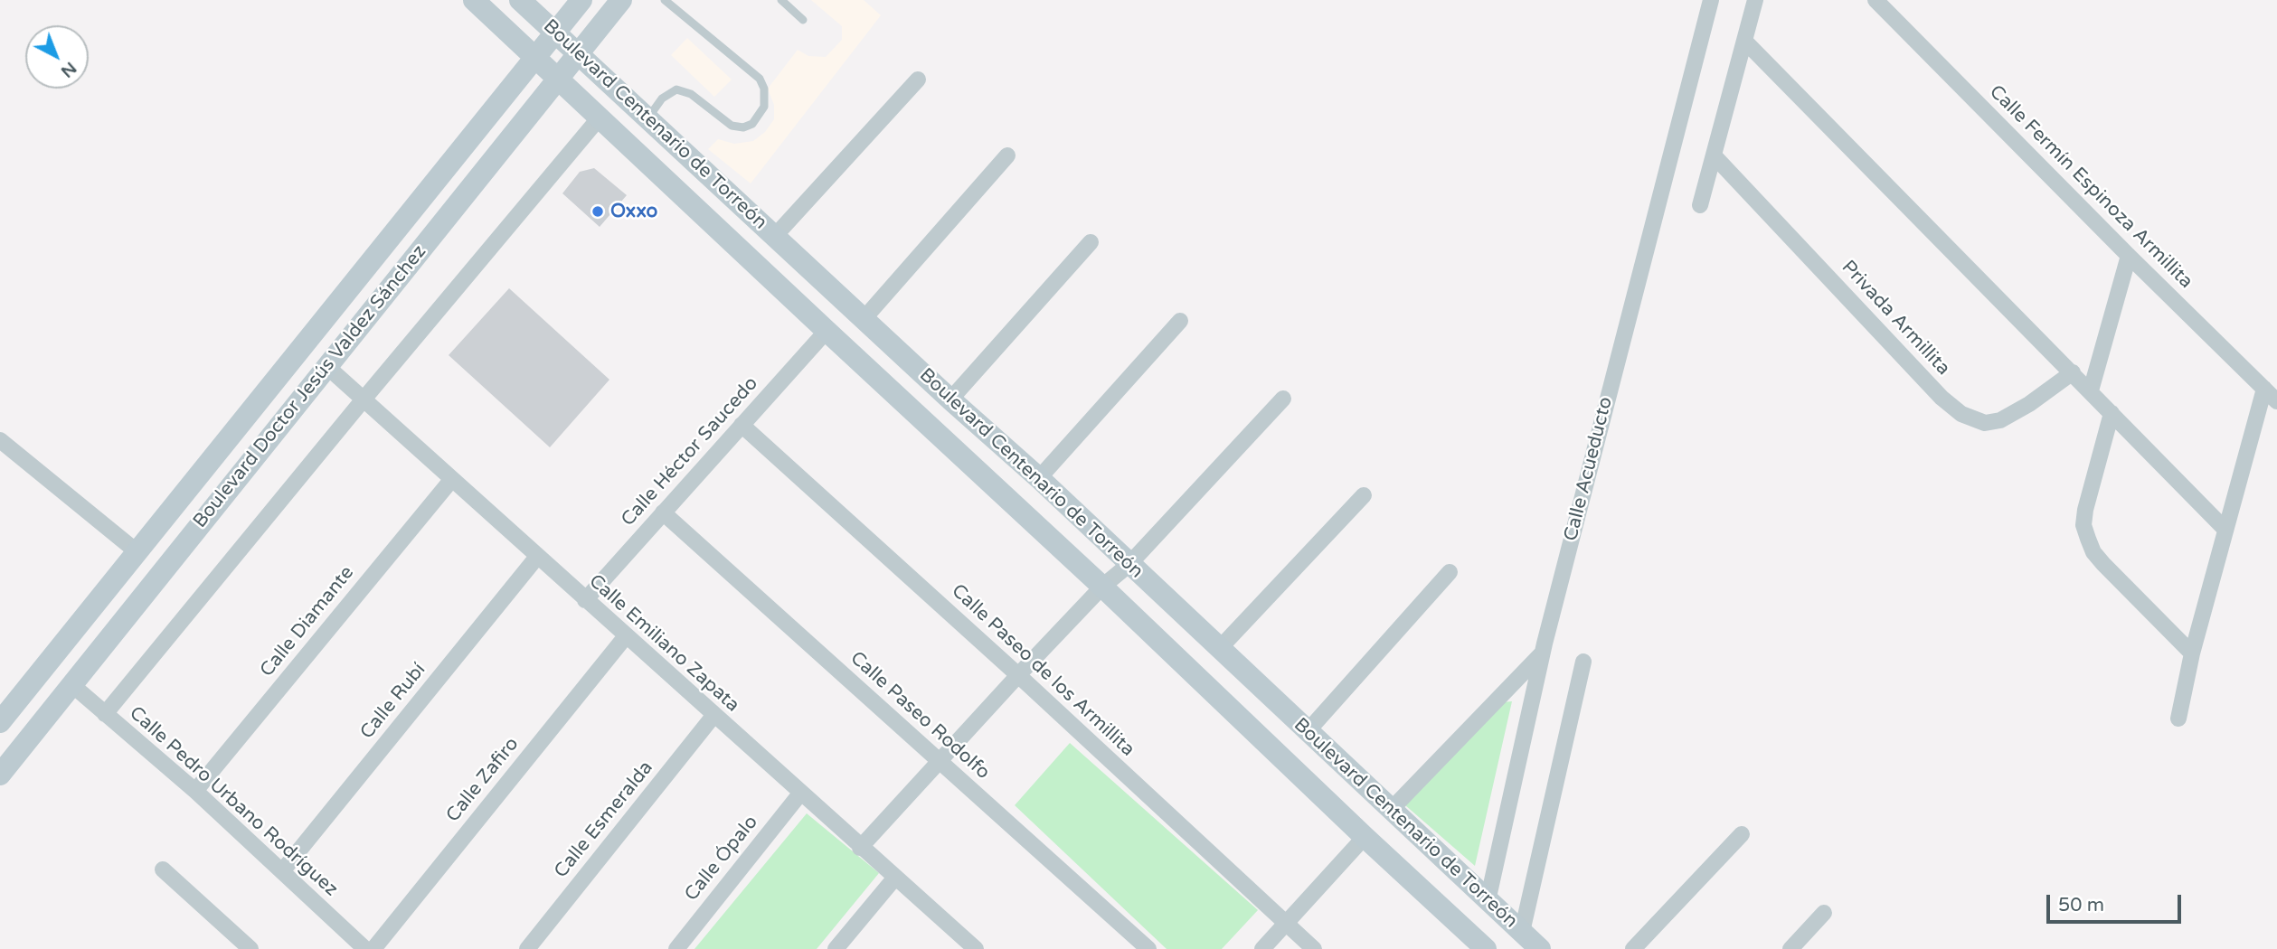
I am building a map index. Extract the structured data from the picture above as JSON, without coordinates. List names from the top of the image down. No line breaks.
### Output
{"streets":{"street":["Boulevard Centenario de Torreón","Calle Fermín Espinoza Armillita","Privada Armillita","Boulevard Doctor Jesús Valdez Sánchez","Calle Héctor Saucedo","Calle Acueducto","Calle Diamante","Calle Emiliano Zapata","Calle Paseo de los Armillita","Calle Rubí","Calle Paseo Rodolfo","Calle Zafiro","Calle Pedro Urbano Rodríguez","Calle Esmeralda","Calle Ópalo"]},"crossings":[["Boulevard Centenario de Torreón","Boulevard Doctor Jesús Valdez Sánchez"],["Boulevard Centenario de Torreón","Calle Héctor Saucedo"],["Boulevard Centenario de Torreón","Calle Acueducto"],["Boulevard Doctor Jesús Valdez Sánchez","Calle Emiliano Zapata"],["Boulevard Doctor Jesús Valdez Sánchez","Calle Pedro Urbano Rodríguez"],["Calle Héctor Saucedo","Calle Emiliano Zapata"],["Calle Héctor Saucedo","Calle Paseo de los Armillita"],["Calle Héctor Saucedo","Calle Paseo Rodolfo"],["Calle Diamante","Calle Emiliano Zapata"],["Calle Diamante","Calle Pedro Urbano Rodríguez"],["Calle Emiliano Zapata","Calle Rubí"],["Calle Emiliano Zapata","Calle Zafiro"],["Calle Emiliano Zapata","Calle Esmeralda"],["Calle Emiliano Zapata","Calle Ópalo"],["Calle Rubí","Calle Pedro Urbano Rodríguez"]],"places":["Oxxo"],"scale_bar":"50 m","north":"bottom right"}
